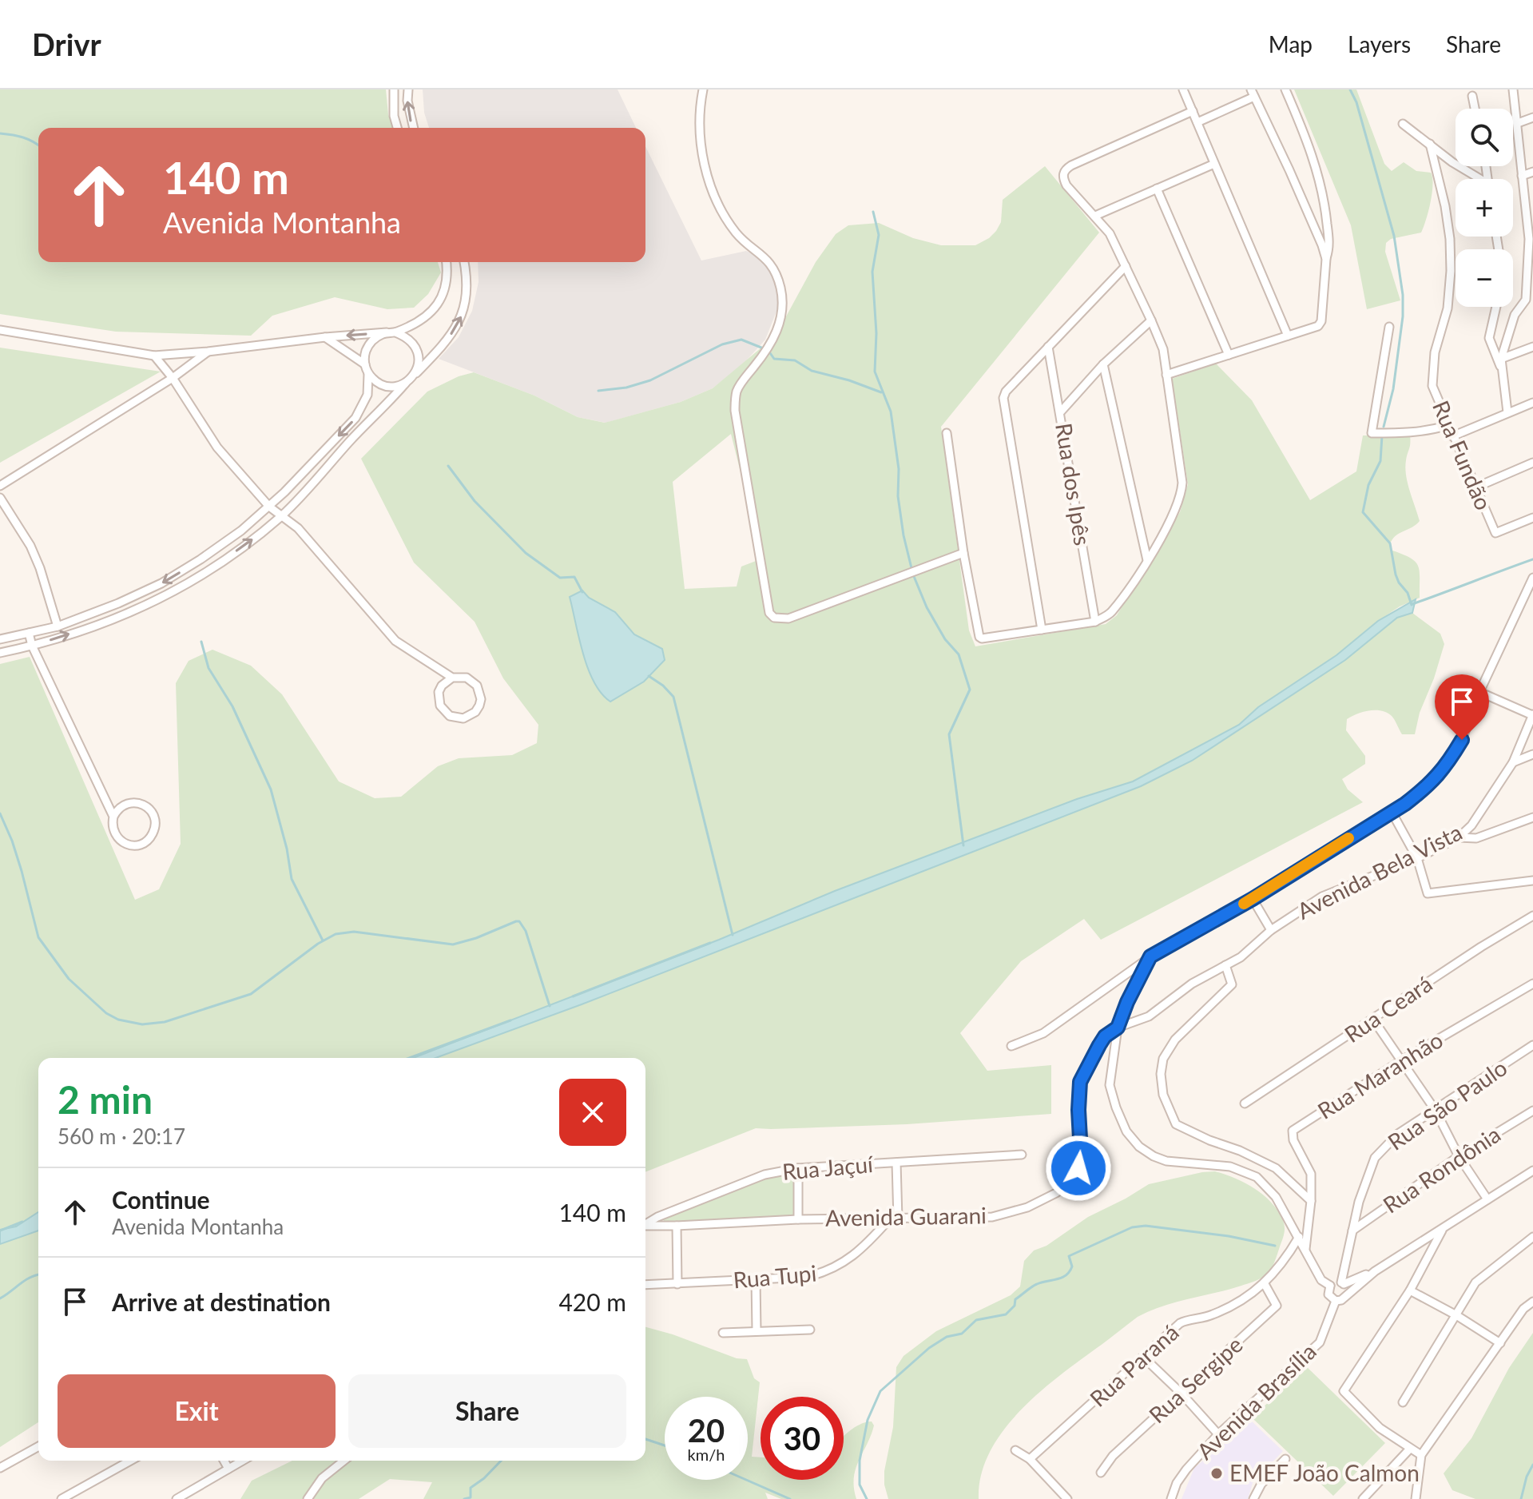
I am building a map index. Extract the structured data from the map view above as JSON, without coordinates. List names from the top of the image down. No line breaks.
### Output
{"streets":{"street":["Rua Fundão","Rua dos Ipês","Avenida Bela Vista","Rua Ceará","Rua Maranhão","Rua São Paulo","Rua Jaçuí","Rua Rondônia","Avenida Guarani","Rua Tupi","Rua Paraná","Rua Sergipe","Avenida Brasília"]},"crossings":[["Avenida Bela Vista","Avenida Guarani"],["Rua São Paulo","Rua Rondônia"],["Rua São Paulo","Avenida Brasília"],["Avenida Guarani","Rua Tupi"],["Rua Paraná","Rua Sergipe"]],"places":["EMEF João Calmon"],"page":{"header":"Drivr","nav":["Map","Layers","Share"],"map_buttons":["+","−"],"turn":["140 m","Avenida Montanha"],"heading":["2 min","560 m · 20:17"],"list":[{"name":"Continue","note":"Avenida Montanha","value":"140 m"},{"name":"Arrive at destination","value":"420 m"}],"buttons":["Exit","Share"],"speed":"20 km/h","limit":"30"}}
